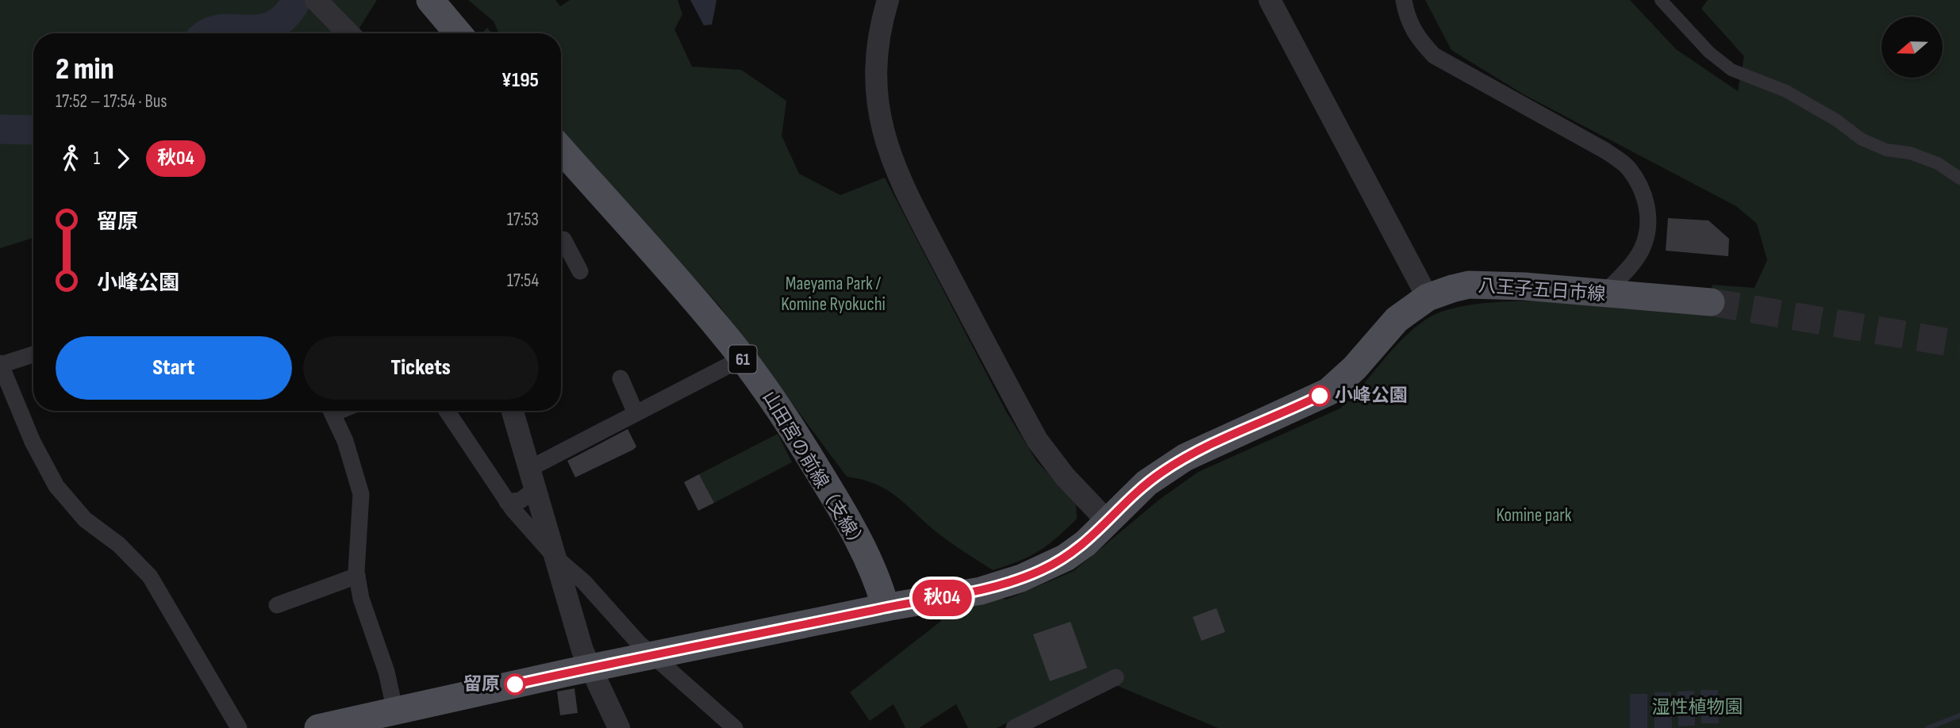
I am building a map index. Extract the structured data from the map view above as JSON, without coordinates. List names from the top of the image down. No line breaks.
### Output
{"streets":{"main road":["八王子五日市線","61","山田宮の前線（支線）"]},"crossings":[["八王子五日市線","山田宮の前線（支線）"]],"parks":["Maeyama Park / Komine Ryokuchi","Komine park","湿性植物園"],"places":["小峰公園","留原"],"lines":["bus line 秋04"],"north":"left","page":{"on_map":"秋04","heading":["2 min","17:52 – 17:54 · Bus","¥195"],"legs":["1","秋04"],"list":[{"name":"留原","value":"17:53"},{"name":"小峰公園","value":"17:54"}],"buttons":["Start","Tickets"]}}
